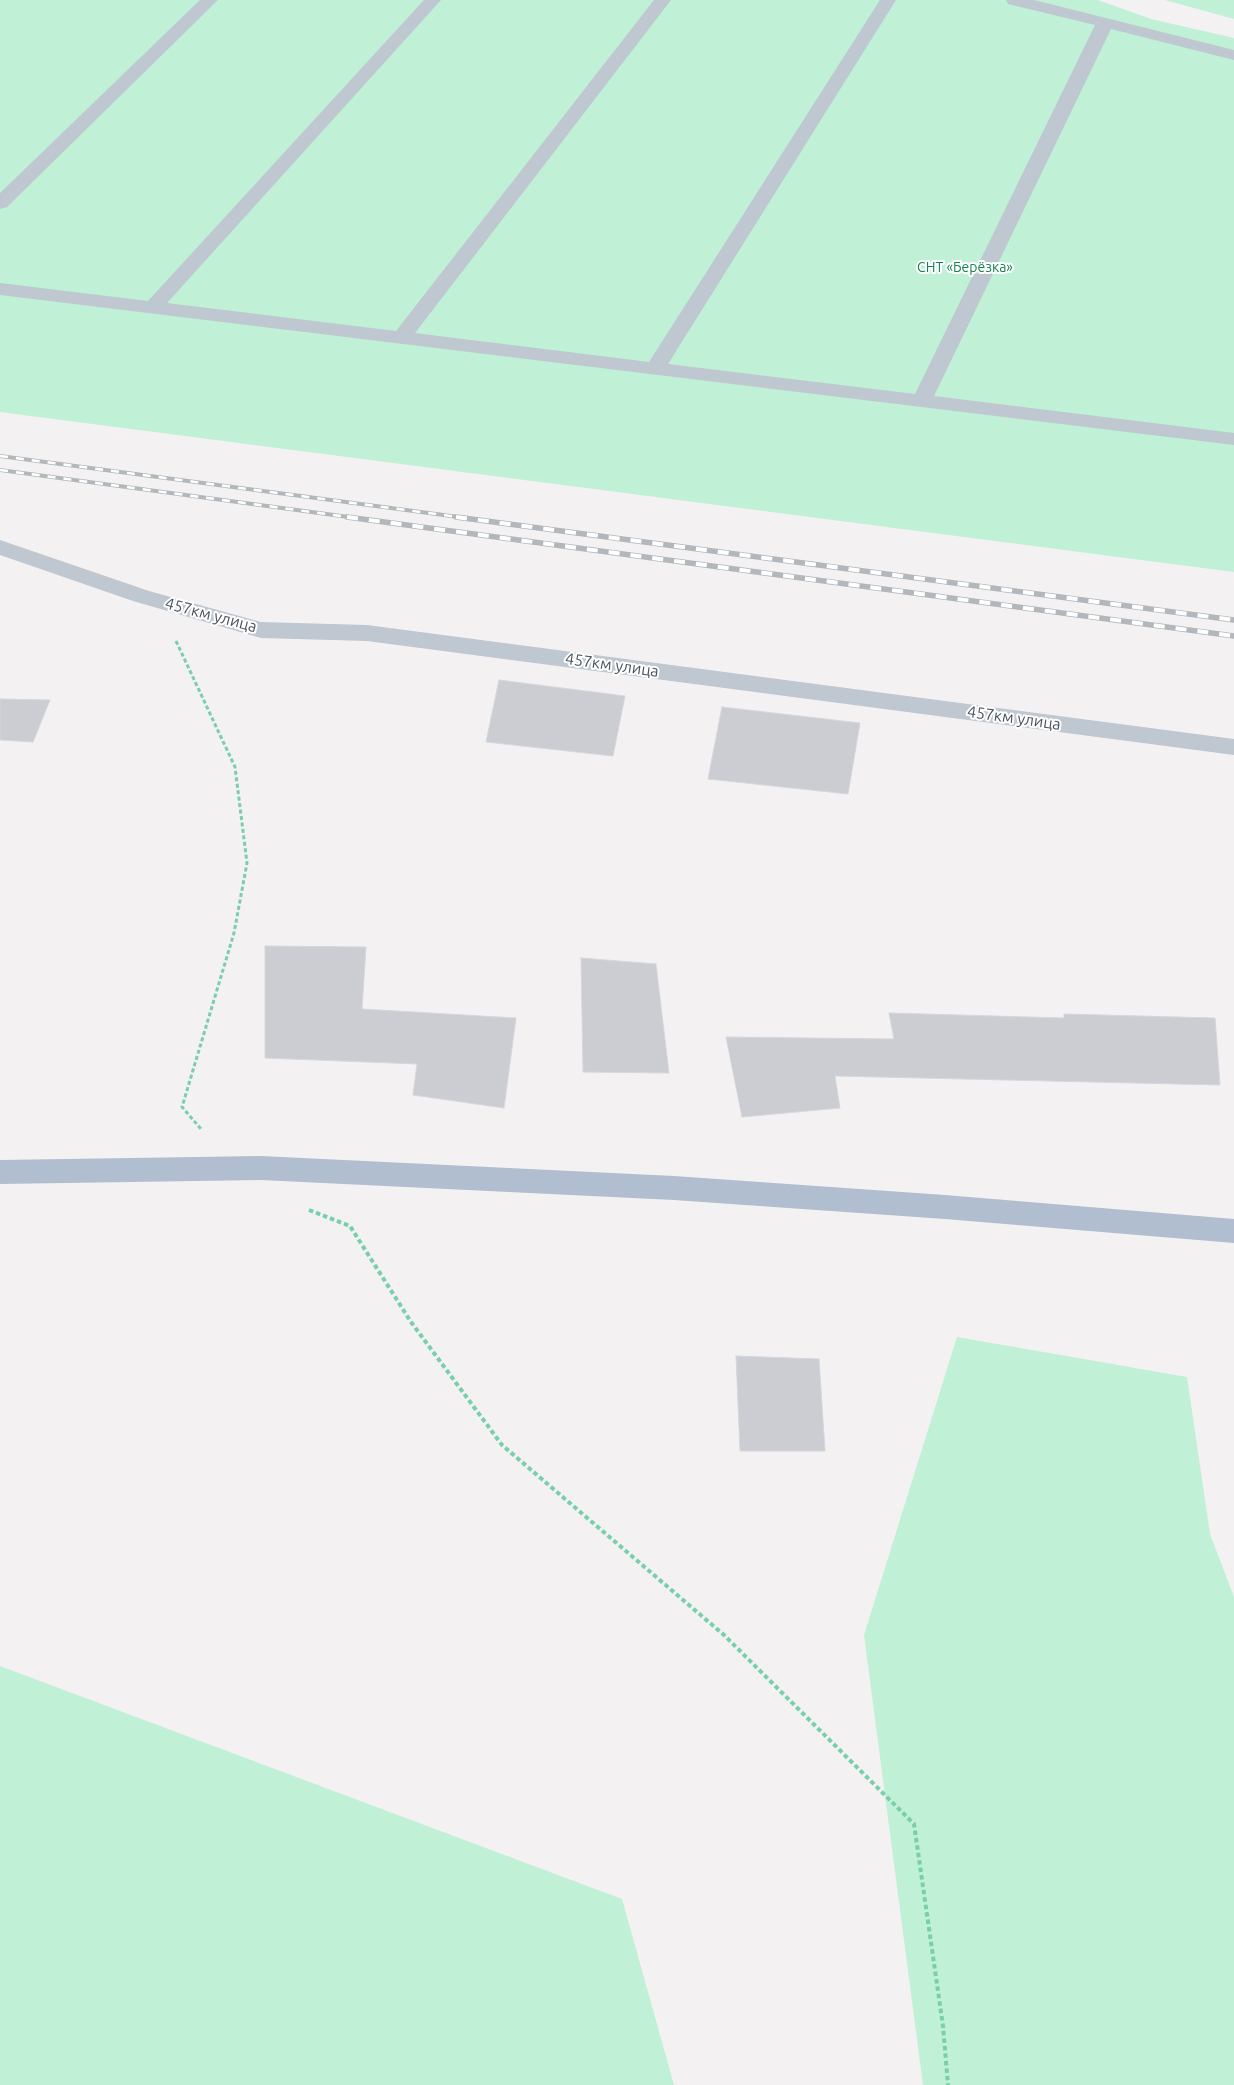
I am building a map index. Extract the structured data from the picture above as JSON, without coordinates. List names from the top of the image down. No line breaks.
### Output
{"streets":{"street":["457км улица"]},"parks":["СНТ «Берёзка»"]}
